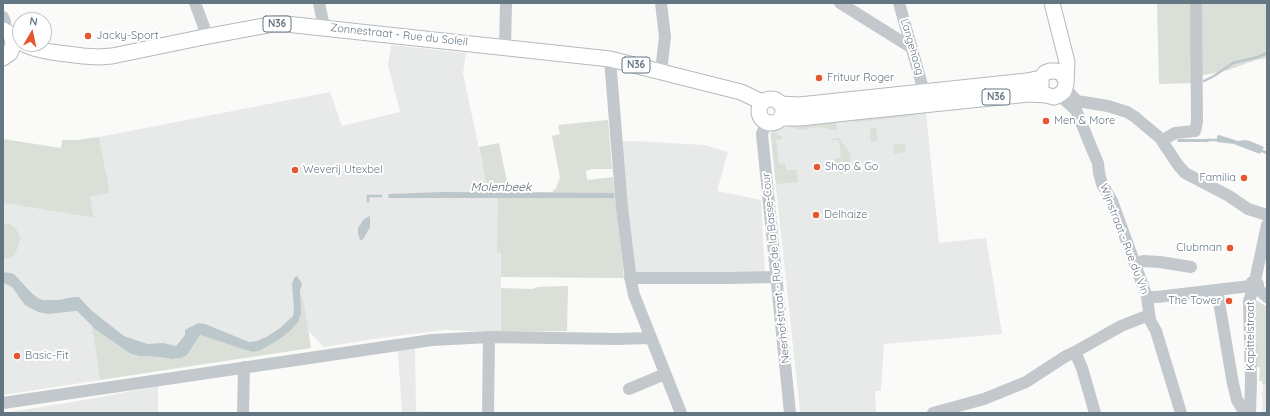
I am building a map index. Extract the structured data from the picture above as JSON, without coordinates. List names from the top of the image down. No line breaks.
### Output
{"streets":{"main road":["N36","Zonnestraat - Rue du Soleil"],"street":["Langehaag","Wijnstraat - Rue du Vin","Neerhofstraat - Rue de la Basse-Cour","Kapittelstraat"]},"crossings":[["N36","Zonnestraat - Rue du Soleil"],["N36","Langehaag"],["N36","Wijnstraat - Rue du Vin"],["N36","Neerhofstraat - Rue de la Basse-Cour"],["Zonnestraat - Rue du Soleil","Neerhofstraat - Rue de la Basse-Cour"]],"water":["Molenbeek"],"places":["Jacky-Sport","Frituur Roger","Men & More","Shop & Go","Weverij Utexbel","Familia","Delhaize","Clubman","The Tower","Basic-Fit"],"north":"top"}
